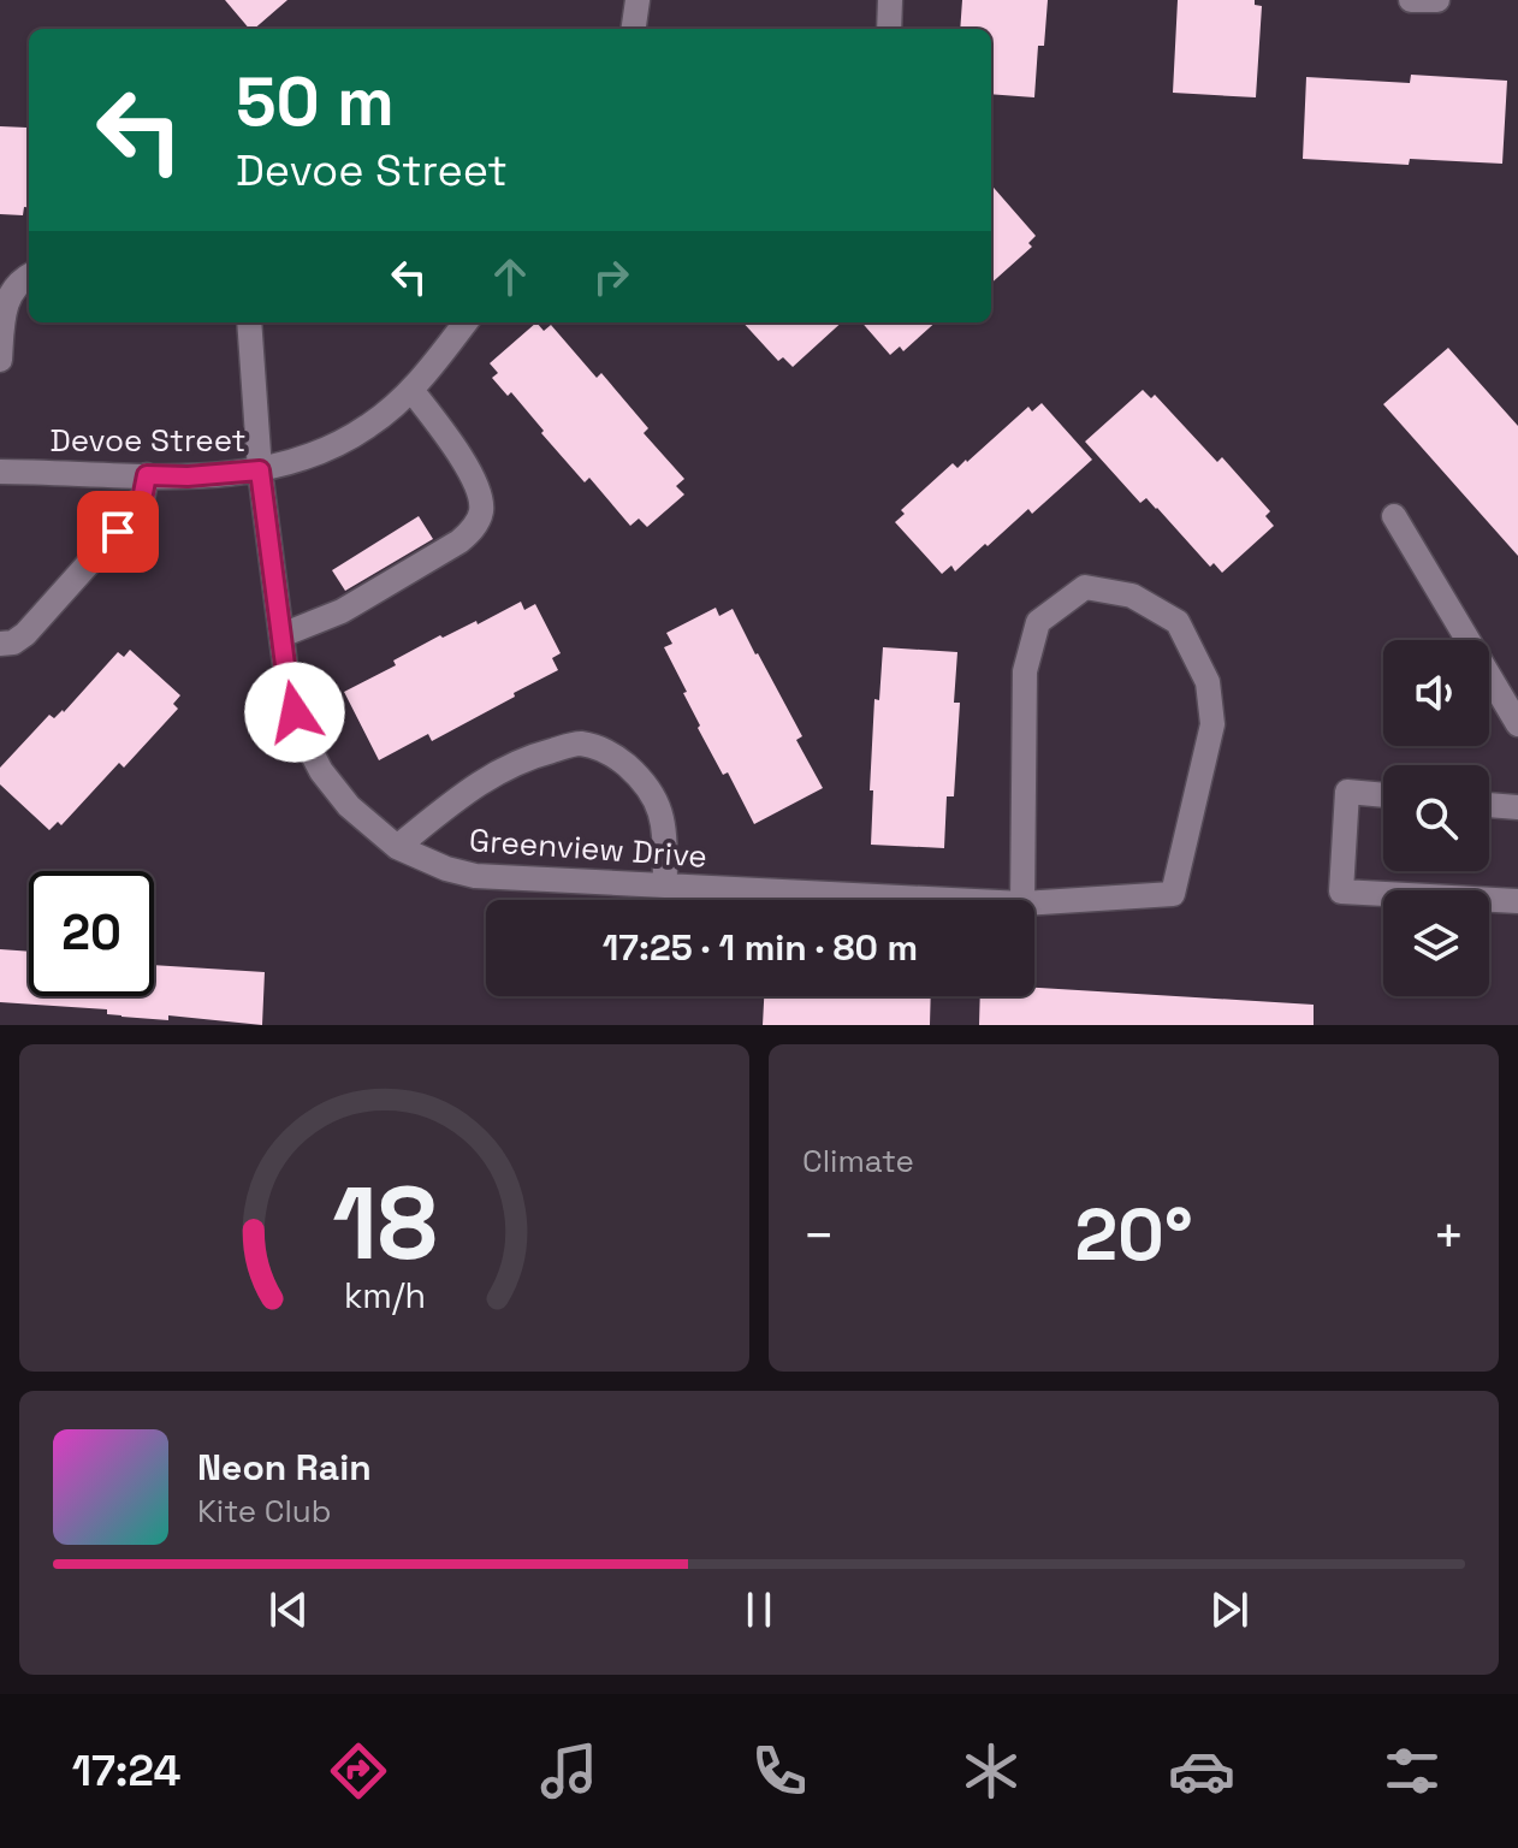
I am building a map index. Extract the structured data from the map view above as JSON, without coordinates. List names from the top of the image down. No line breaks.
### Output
{"streets":{"lane":["Devoe Street","Greenview Drive"]},"crossings":[["Devoe Street","Greenview Drive"]],"page":{"turn":["50 m","Devoe Street"],"limit":"20","trip":"17:25 · 1 min · 80 m","tile":"Climate","heat":["−","20°","+"],"song":["Neon Rain","Kite Club"],"tabs":"17:24","gauge":["18","km/h"]}}
